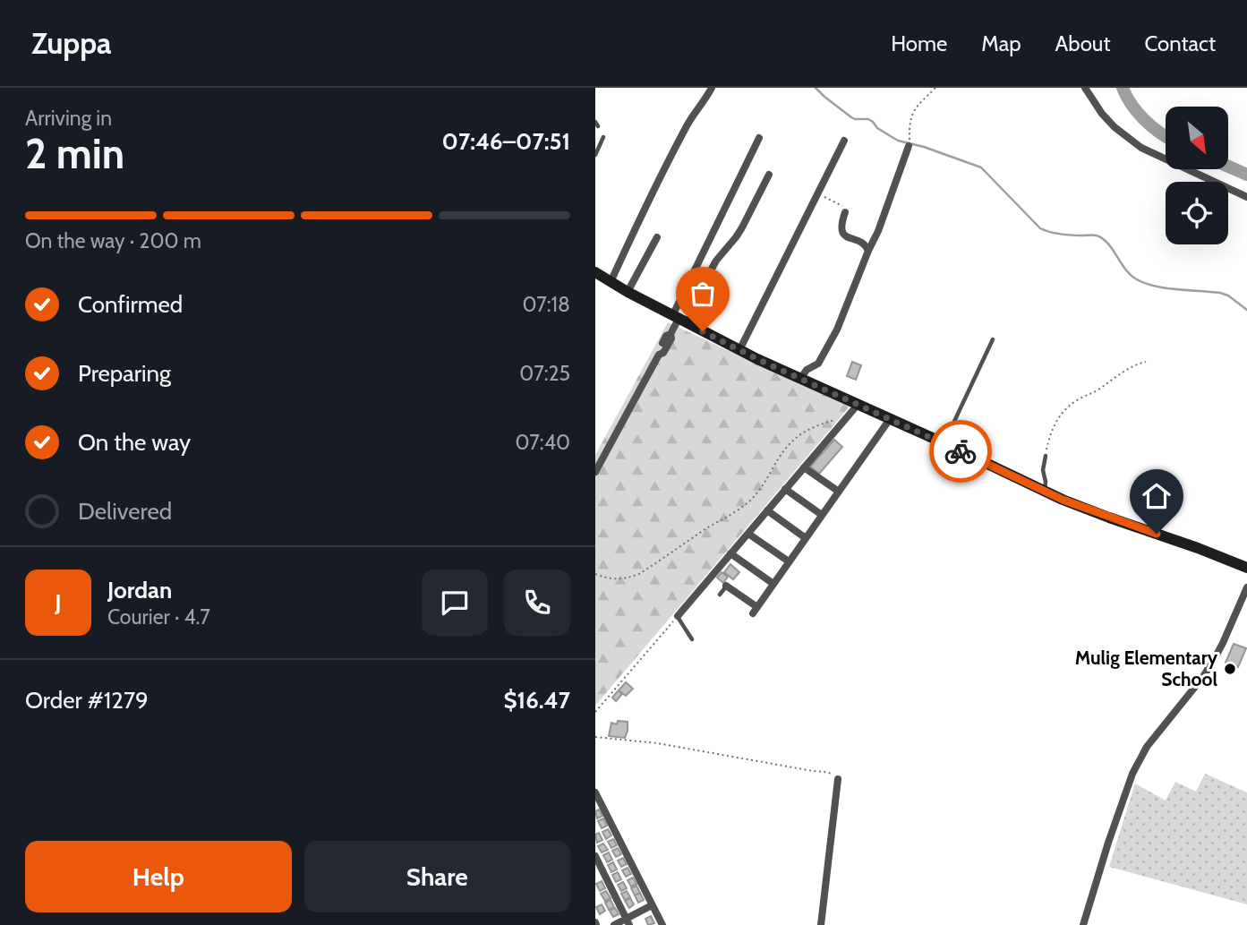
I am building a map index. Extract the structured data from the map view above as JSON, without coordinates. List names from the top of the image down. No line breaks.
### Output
{"places":["Mulig Elementary School"],"north":"bottom right","page":{"header":"Zuppa","nav":["Home","Map","About","Contact"],"heading":["2 min","Arriving in","07:46–07:51"],"panel":["Jordan","Courier · 4.7","Order #1279","$16.47"],"bar":"On the way · 200 m","list":[["Confirmed","07:18"],["Preparing","07:25"],["On the way","07:40"],"Delivered"],"round":"J","buttons":["Help","Share"]}}
